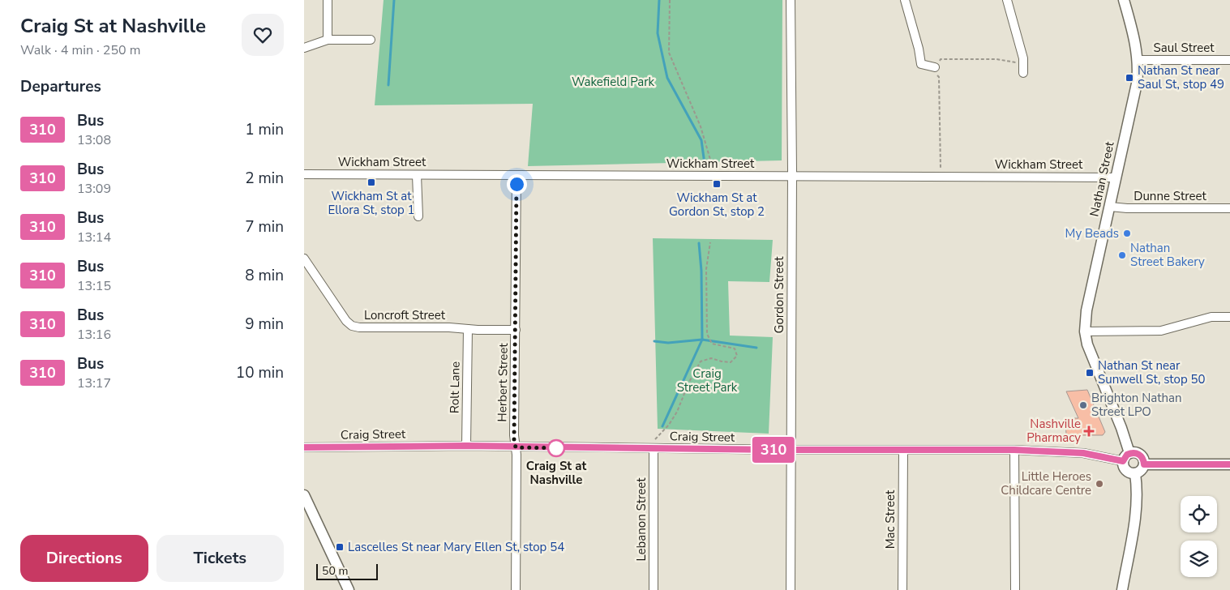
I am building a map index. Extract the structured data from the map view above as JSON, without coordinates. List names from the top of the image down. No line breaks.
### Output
{"streets":{"street":["Saul Street","Wickham Street","Nathan Street","Dunne Street","Gordon Street","Loncroft Street","Herbert Street","Rolt Lane","Craig Street","Lebanon Street","Mac Street"]},"crossings":[["Saul Street","Nathan Street"],["Wickham Street","Nathan Street"],["Wickham Street","Gordon Street"],["Wickham Street","Herbert Street"],["Nathan Street","Dunne Street"],["Nathan Street","Craig Street"],["Gordon Street","Craig Street"],["Loncroft Street","Herbert Street"],["Loncroft Street","Rolt Lane"],["Herbert Street","Craig Street"],["Rolt Lane","Craig Street"],["Craig Street","Lebanon Street"],["Craig Street","Mac Street"]],"parks":["Wakefield Park","Craig Street Park"],"places":{"transit":["Nathan St near Saul St, stop 49","Wickham St at Ellora St, stop 1","Wickham St at Gordon St, stop 2","Nathan St near Sunwell St, stop 50","Lascelles St near Mary Ellen St, stop 54"],"other":["My Beads","Nathan Street Bakery","Brighton Nathan Street LPO","Craig St at Nashville","Little Heroes Childcare Centre"],"health":["Nashville Pharmacy"]},"lines":["bus line 310"],"scale_bar":"50 m","page":{"heading":[["Craig St at Nashville","Walk · 4 min · 250 m"],"Departures"],"on_map":"310","list":[{"mark":"310","name":"Bus","note":"13:08","value":"1 min"},{"mark":"310","name":"Bus","note":"13:09","value":"2 min"},{"mark":"310","name":"Bus","note":"13:14","value":"7 min"},{"mark":"310","name":"Bus","note":"13:15","value":"8 min"},{"mark":"310","name":"Bus","note":"13:16","value":"9 min"},{"mark":"310","name":"Bus","note":"13:17","value":"10 min"}],"buttons":["Directions","Tickets"],"scale":"50 m"}}
